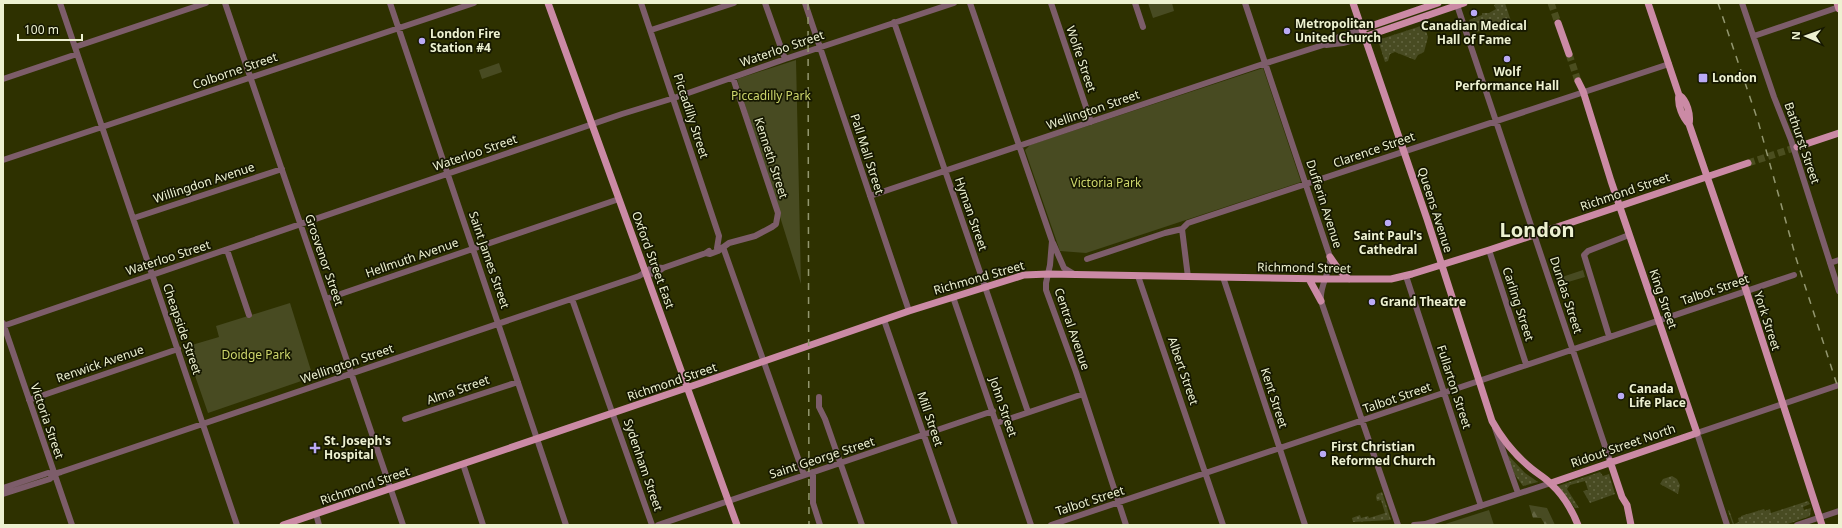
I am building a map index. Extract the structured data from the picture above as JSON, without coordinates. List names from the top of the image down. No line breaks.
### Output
{"streets":{"main road":["Wellington Street","Richmond Street","Queens Avenue","Oxford Street East","Dundas Street","King Street","York Street","Ridout Street North"],"street":["Waterloo Street","Wolfe Street","Colborne Street","Piccadilly Street","Bathurst Street","Clarence Street","Pall Mall Street","Kenneth Street","Willingdon Avenue","Dufferin Avenue","Hyman Street","Hellmuth Avenue","Grosvenor Street","Saint James Street","Talbot Street","Carling Street","Cheapside Street","Central Avenue","Renwick Avenue","Albert Street","Fullarton Street","Alma Street","Kent Street","John Street","Mill Street","Victoria Street","Saint George Street","Sydenham Street"]},"crossings":[["Waterloo Street","Piccadilly Street"],["Waterloo Street","Pall Mall Street"],["Waterloo Street","Kenneth Street"],["Waterloo Street","Hyman Street"],["Waterloo Street","Grosvenor Street"],["Waterloo Street","Saint James Street"],["Waterloo Street","Oxford Street East"],["Waterloo Street","Cheapside Street"],["Waterloo Street","Victoria Street"],["Wolfe Street","Wellington Street"],["Colborne Street","Grosvenor Street"],["Colborne Street","Saint James Street"],["Colborne Street","Cheapside Street"],["Wellington Street","Piccadilly Street"],["Wellington Street","Pall Mall Street"],["Wellington Street","Kenneth Street"],["Wellington Street","Dufferin Avenue"],["Wellington Street","Queens Avenue"],["Wellington Street","Hyman Street"],["Wellington Street","Grosvenor Street"],["Wellington Street","Saint James Street"],["Wellington Street","Oxford Street East"],["Wellington Street","Dundas Street"],["Wellington Street","Cheapside Street"],["Wellington Street","Central Avenue"],["Wellington Street","Victoria Street"],["Wellington Street","Sydenham Street"],["Piccadilly Street","Richmond Street"],["Piccadilly Street","Saint George Street"],["Clarence Street","Dufferin Avenue"],["Clarence Street","Queens Avenue"],["Clarence Street","Dundas Street"],["Clarence Street","King Street"],["Clarence Street","York Street"],["Pall Mall Street","Richmond Street"],["Willingdon Avenue","Grosvenor Street"],["Willingdon Avenue","Cheapside Street"],["Richmond Street","Dufferin Avenue"],["Richmond Street","Queens Avenue"],["Richmond Street","Hyman Street"],["Richmond Street","Grosvenor Street"],["Richmond Street","Saint James Street"],["Richmond Street","Oxford Street East"],["Richmond Street","Dundas Street"],["Richmond Street","King Street"],["Richmond Street","Carling Street"],["Richmond Street","York Street"],["Richmond Street","Central Avenue"],["Richmond Street","Albert Street"],["Richmond Street","Fullarton Street"],["Richmond Street","Kent Street"],["Richmond Street","John Street"],["Richmond Street","Mill Street"],["Richmond Street","Sydenham Street"],["Dufferin Avenue","Talbot Street"],["Queens Avenue","Talbot Street"],["Queens Avenue","Ridout Street North"],["Hellmuth Avenue","Grosvenor Street"],["Hellmuth Avenue","Saint James Street"],["Hellmuth Avenue","Oxford Street East"],["Saint James Street","Alma Street"],["Oxford Street East","Saint George Street"],["Talbot Street","Dundas Street"],["Talbot Street","King Street"],["Talbot Street","Carling Street"],["Talbot Street","York Street"],["Talbot Street","Central Avenue"],["Talbot Street","Albert Street"],["Talbot Street","Fullarton Street"],["Talbot Street","Kent Street"],["Dundas Street","Ridout Street North"],["King Street","Ridout Street North"],["York Street","Ridout Street North"],["Cheapside Street","Renwick Avenue"],["Renwick Avenue","Victoria Street"],["Fullarton Street","Ridout Street North"],["John Street","Saint George Street"],["Mill Street","Saint George Street"]],"districts":["London"],"parks":["Piccadilly Park","Victoria Park","Doidge Park"],"places":{"other":["Canadian Medical Hall of Fame","Metropolitan United Church","London Fire Station #4","Wolf Performance Hall","Saint Paul's Cathedral","Grand Theatre","Canada Life Place","First Christian Reformed Church"],"transit":["London"],"health":["St. Joseph's Hospital"]},"scale_bar":"100 m","north":"left"}
